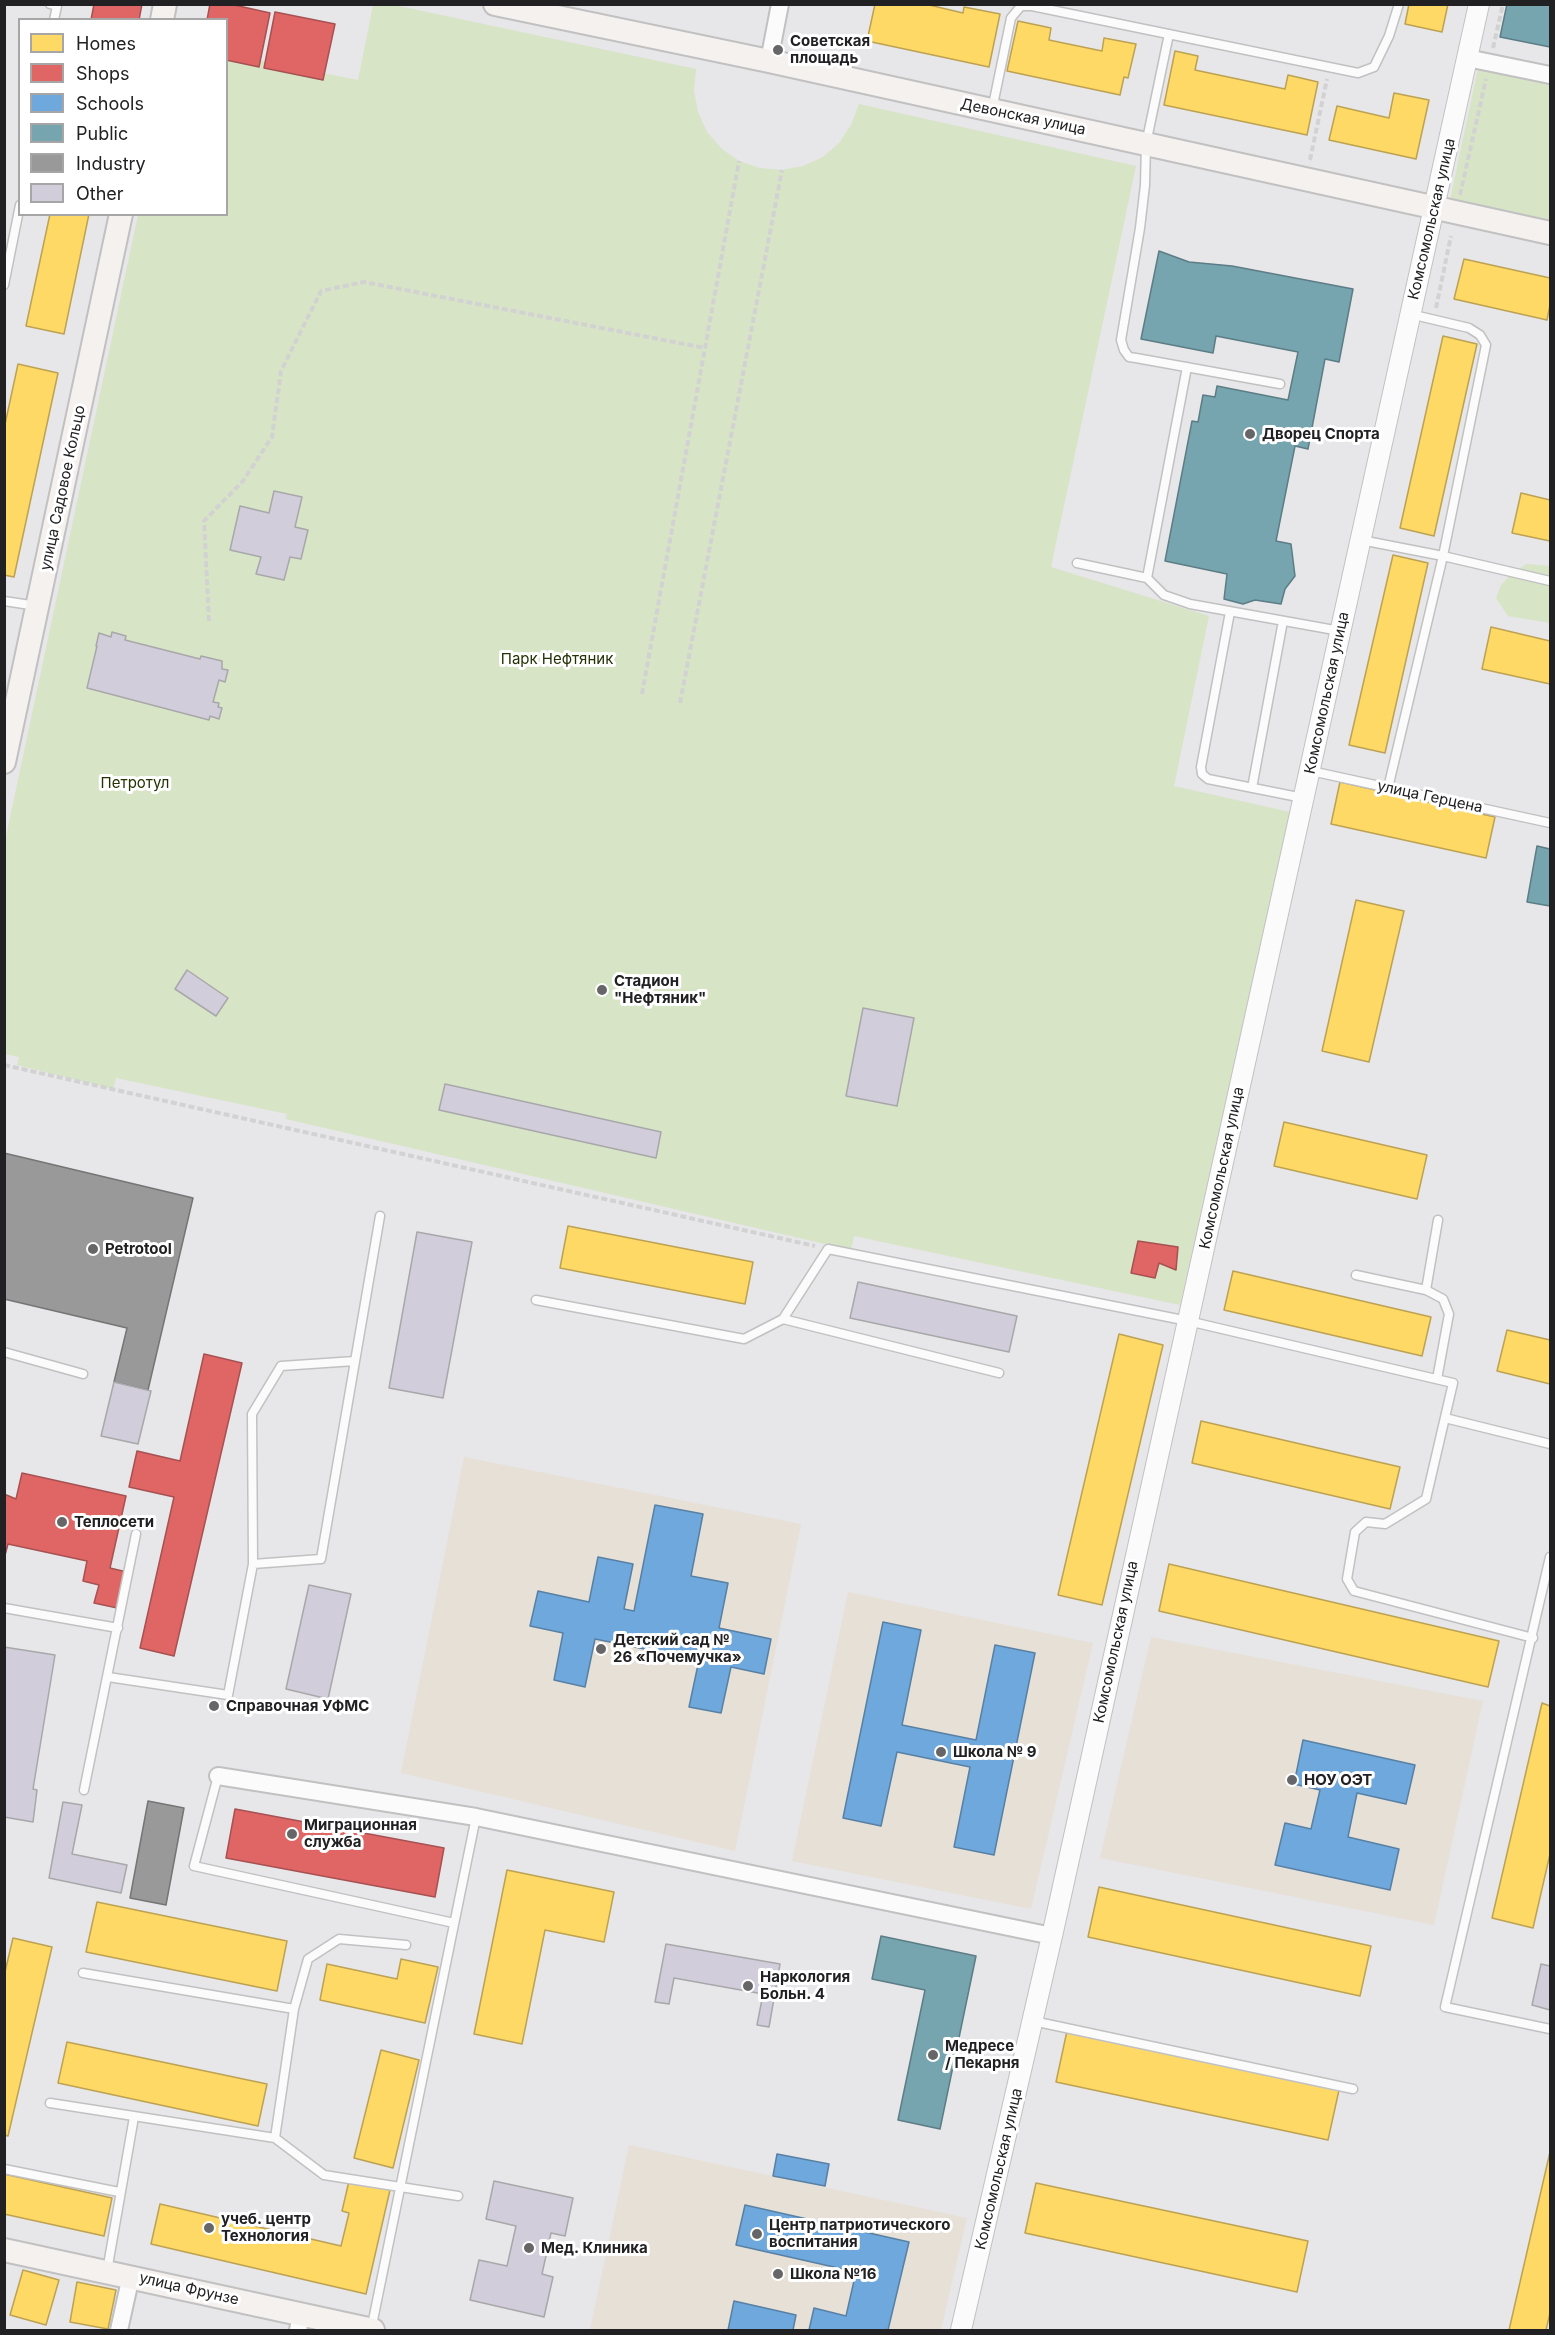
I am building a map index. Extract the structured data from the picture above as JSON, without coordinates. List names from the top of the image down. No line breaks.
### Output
{"streets":{"main road":["Девонская улица","улица Садовое Кольцо","улица Фрунзе"],"street":["Комсомольская улица"],"lane":["улица Герцена"]},"crossings":[["Девонская улица","Комсомольская улица"],["Комсомольская улица","улица Герцена"]],"parks":["Парк Нефтяник","Петротул"],"places":["Советская площадь","Дворец Спорта","Стадион \"Нефтяник\"","Petrotool","Теплосети","Детский сад № 26 «Почемучка»","Справочная УФМС","Школа № 9","НОУ ОЭТ","Миграционная служба","Наркология Больн. 4","Медресе / Пекарня","учеб. центр Технология","Центр патриотического воспитания","Мед. Клиника","Школа №16"],"legend":["Homes","Shops","Schools","Public","Industry","Other"]}
